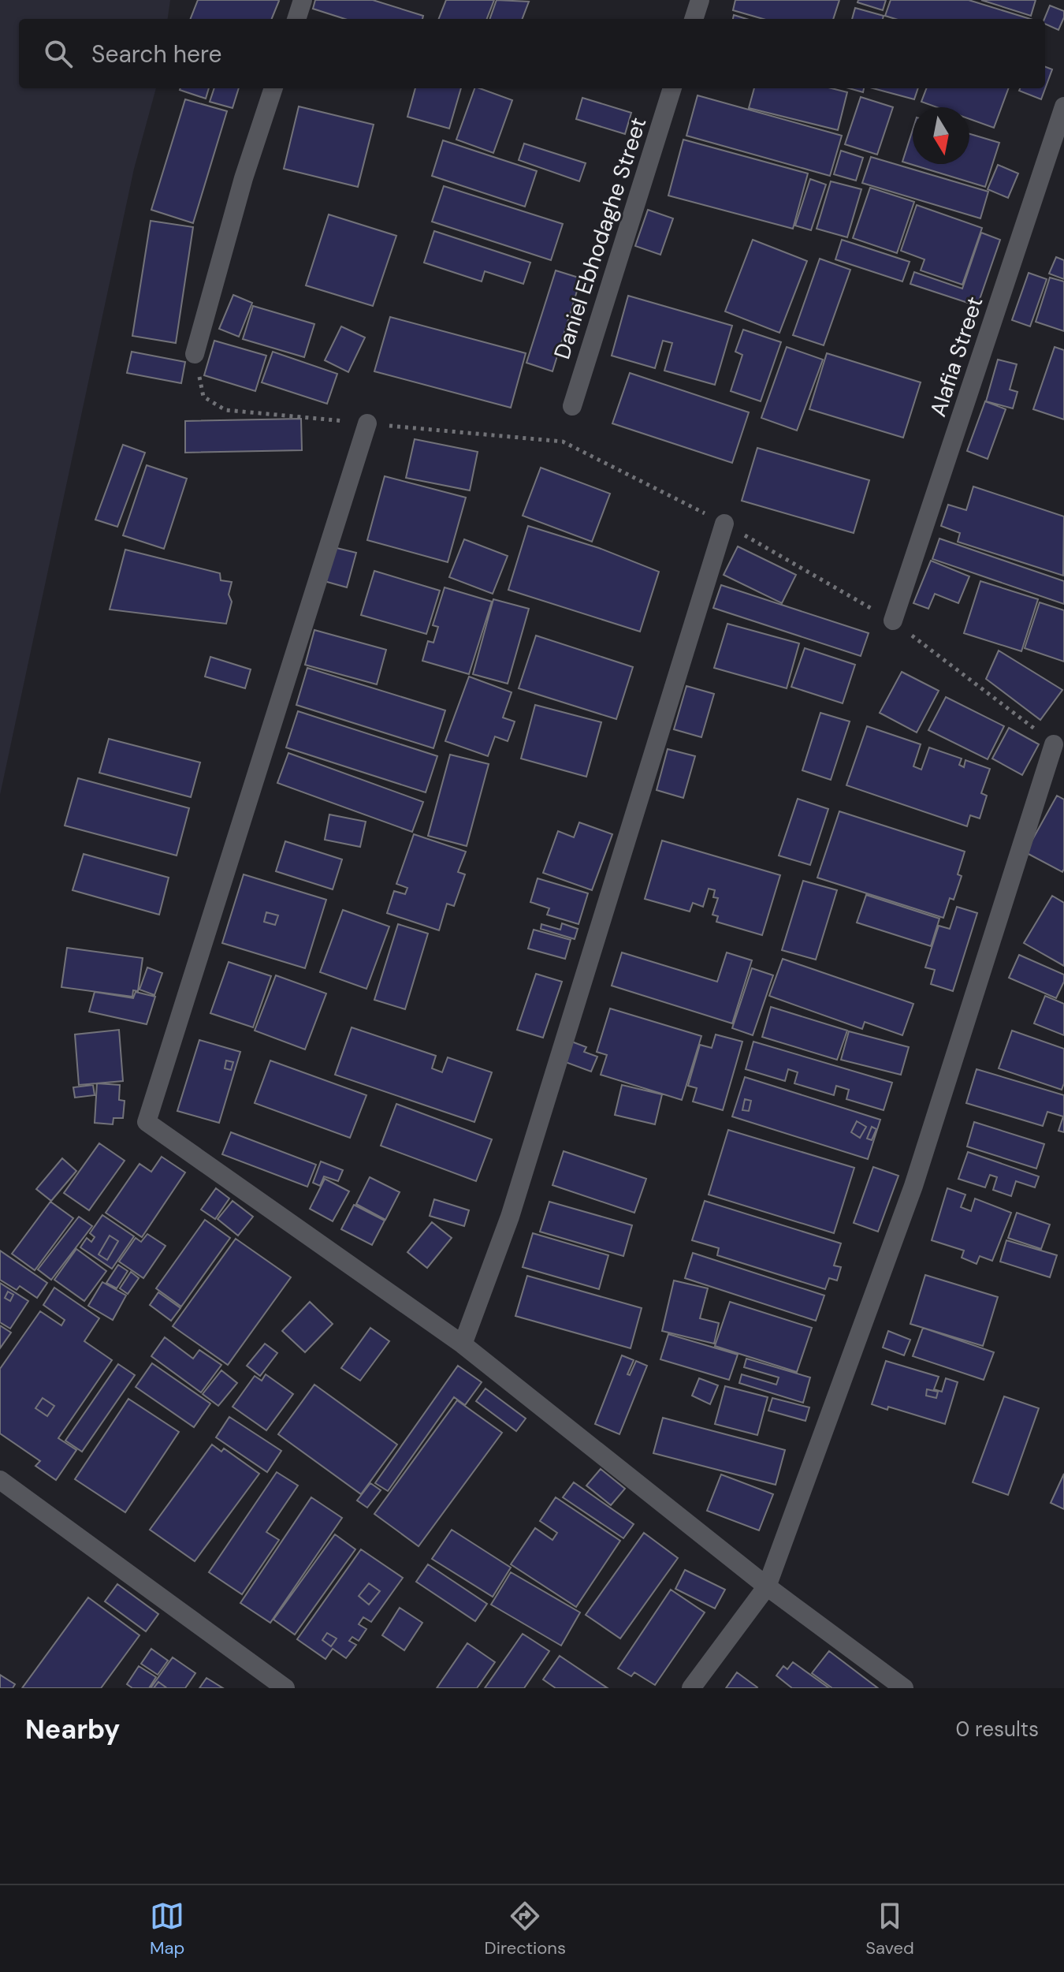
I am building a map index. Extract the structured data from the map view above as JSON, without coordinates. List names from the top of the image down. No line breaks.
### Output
{"streets":{"street":["Daniel Ebhodaghe Street","Alafia Street"]},"north":"bottom","page":{"search":"Search here","heading":["Nearby","0 results"],"nav":["Map","Directions","Saved"]}}
